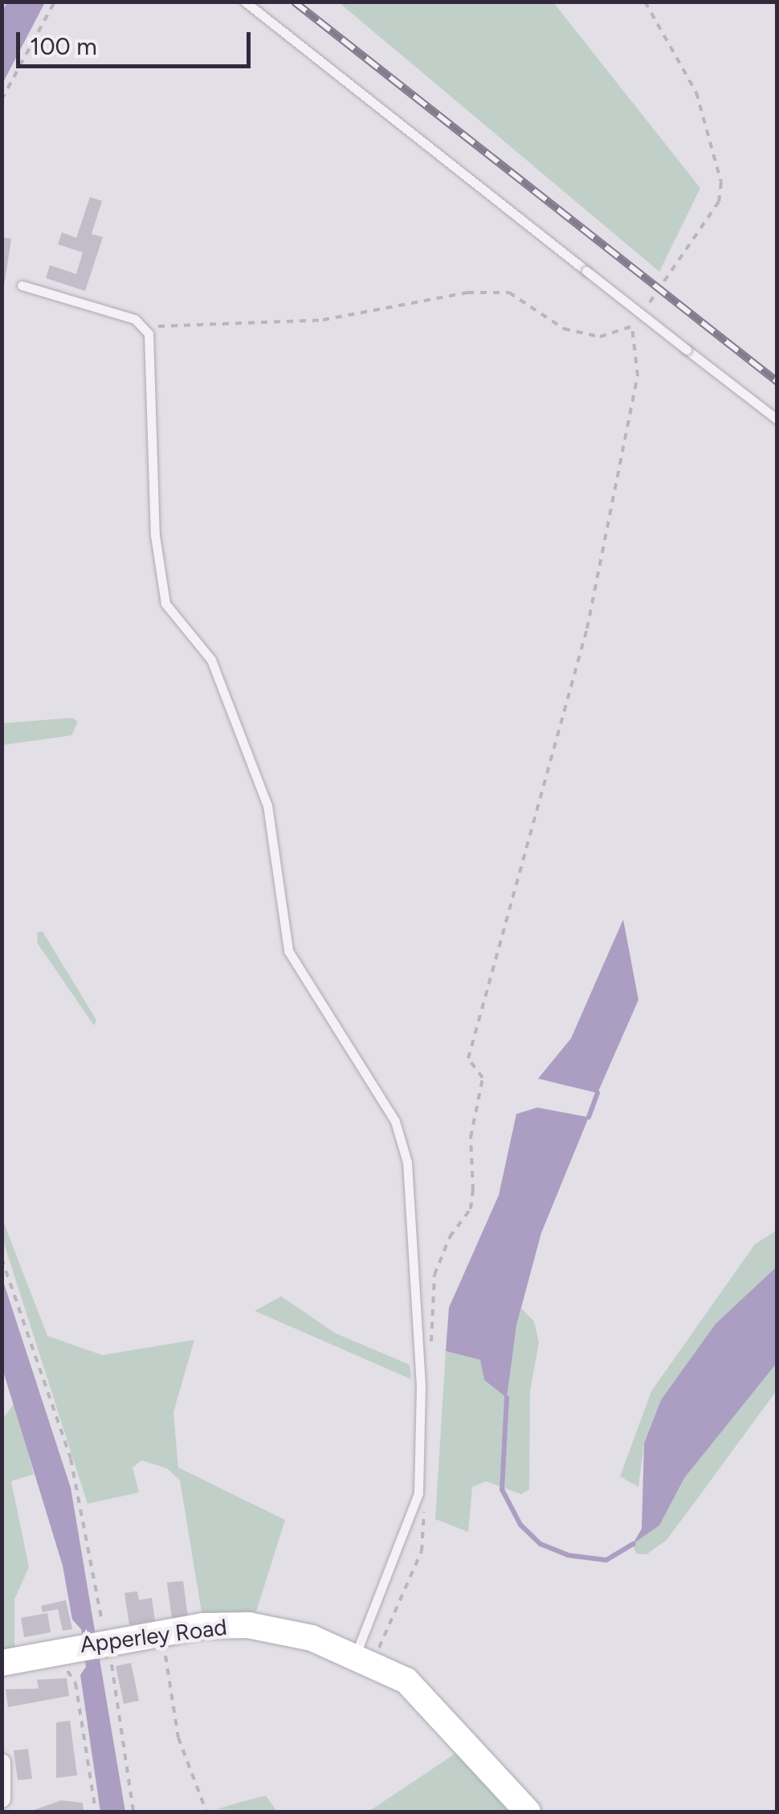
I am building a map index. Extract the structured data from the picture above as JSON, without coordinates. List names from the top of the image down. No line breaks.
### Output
{"streets":{"street":["Apperley Road"]},"scale_bar":"100 m"}
